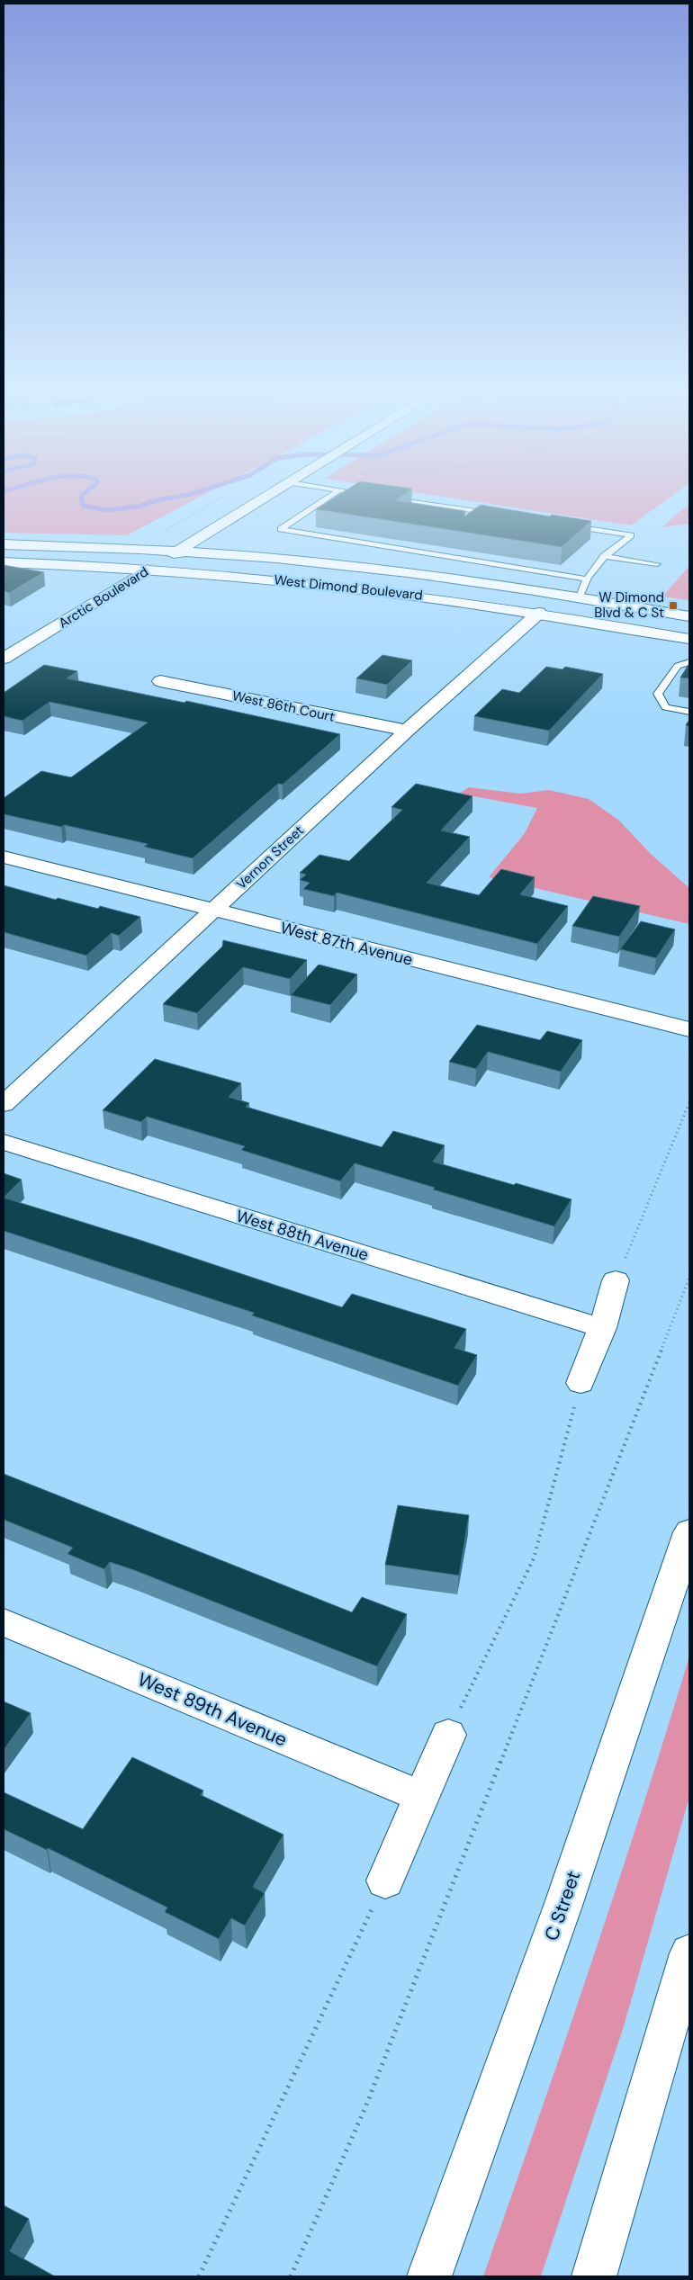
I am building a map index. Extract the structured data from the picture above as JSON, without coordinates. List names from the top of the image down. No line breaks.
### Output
{"streets":{"main road":["West Dimond Boulevard","Arctic Boulevard","West 86th Court","Vernon Street","West 87th Avenue","West 88th Avenue","West 89th Avenue","C Street"]},"crossings":[["West Dimond Boulevard","Arctic Boulevard"],["West Dimond Boulevard","Vernon Street"],["West 86th Court","Vernon Street"],["Vernon Street","West 87th Avenue"]],"places":{"transit":["W Dimond Blvd & C St"]}}
